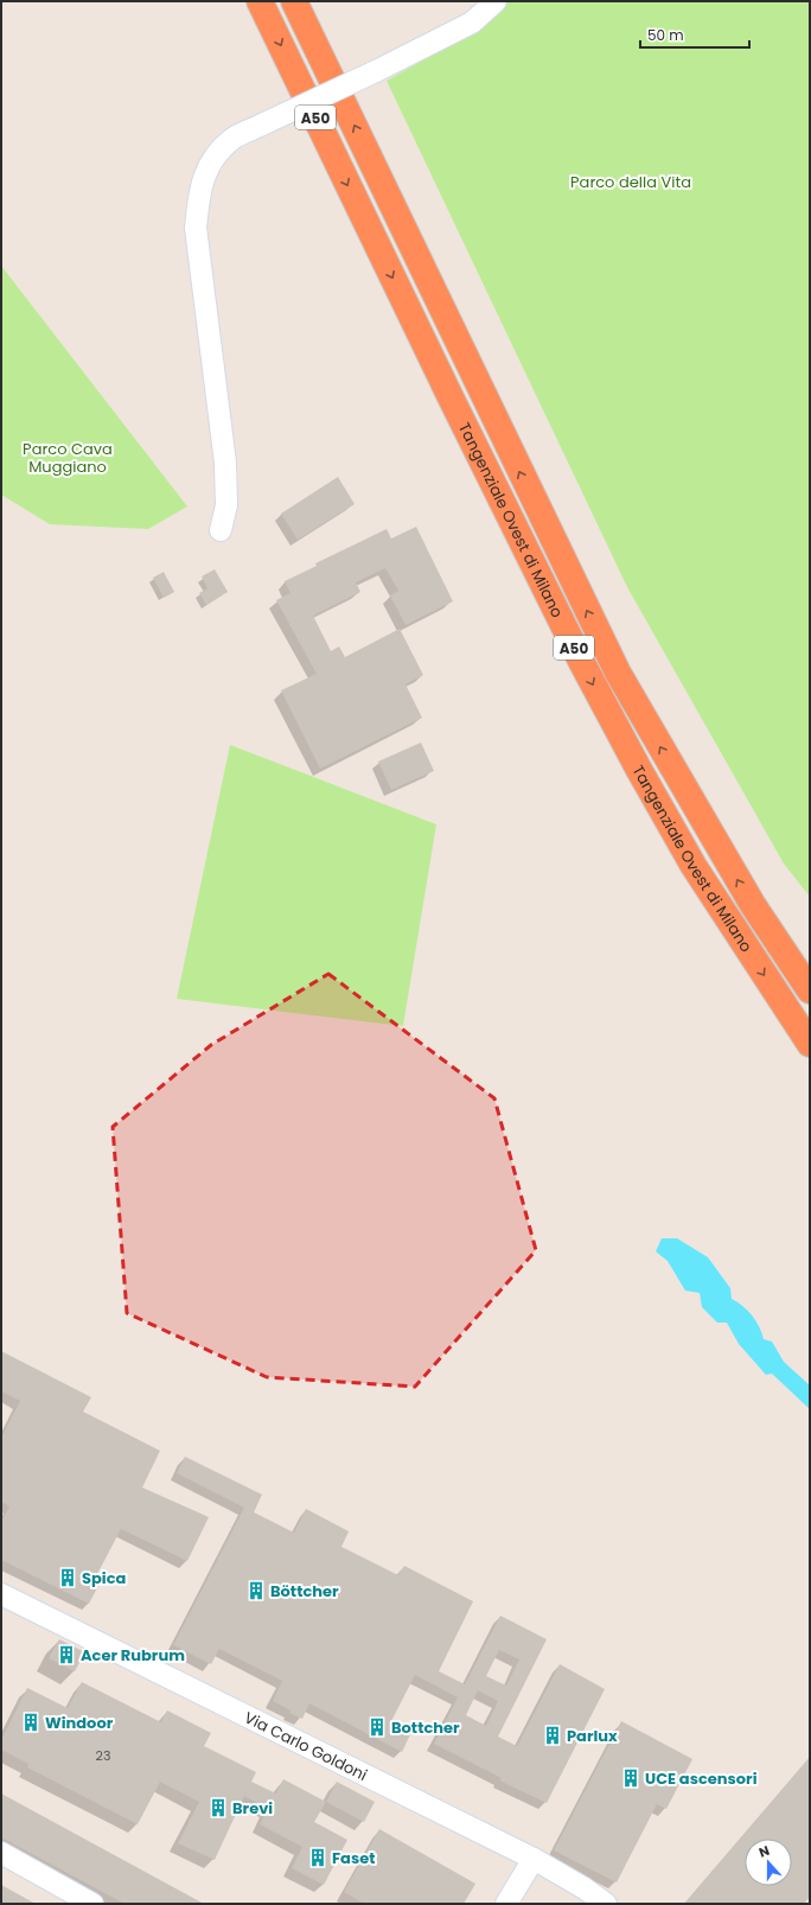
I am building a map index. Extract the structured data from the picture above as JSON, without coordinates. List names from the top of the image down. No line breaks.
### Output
{"streets":{"highway":["A50","Tangenziale Ovest di Milano"],"street":["Via Carlo Goldoni"]},"parks":["Parco della Vita","Parco Cava Muggiano"],"places":{"building":["Spica","Böttcher","Acer Rubrum","Windoor","Bottcher","Parlux","UCE ascensori","Brevi","Faset"]},"house_numbers":["23"],"scale_bar":"50 m","north":"top"}
